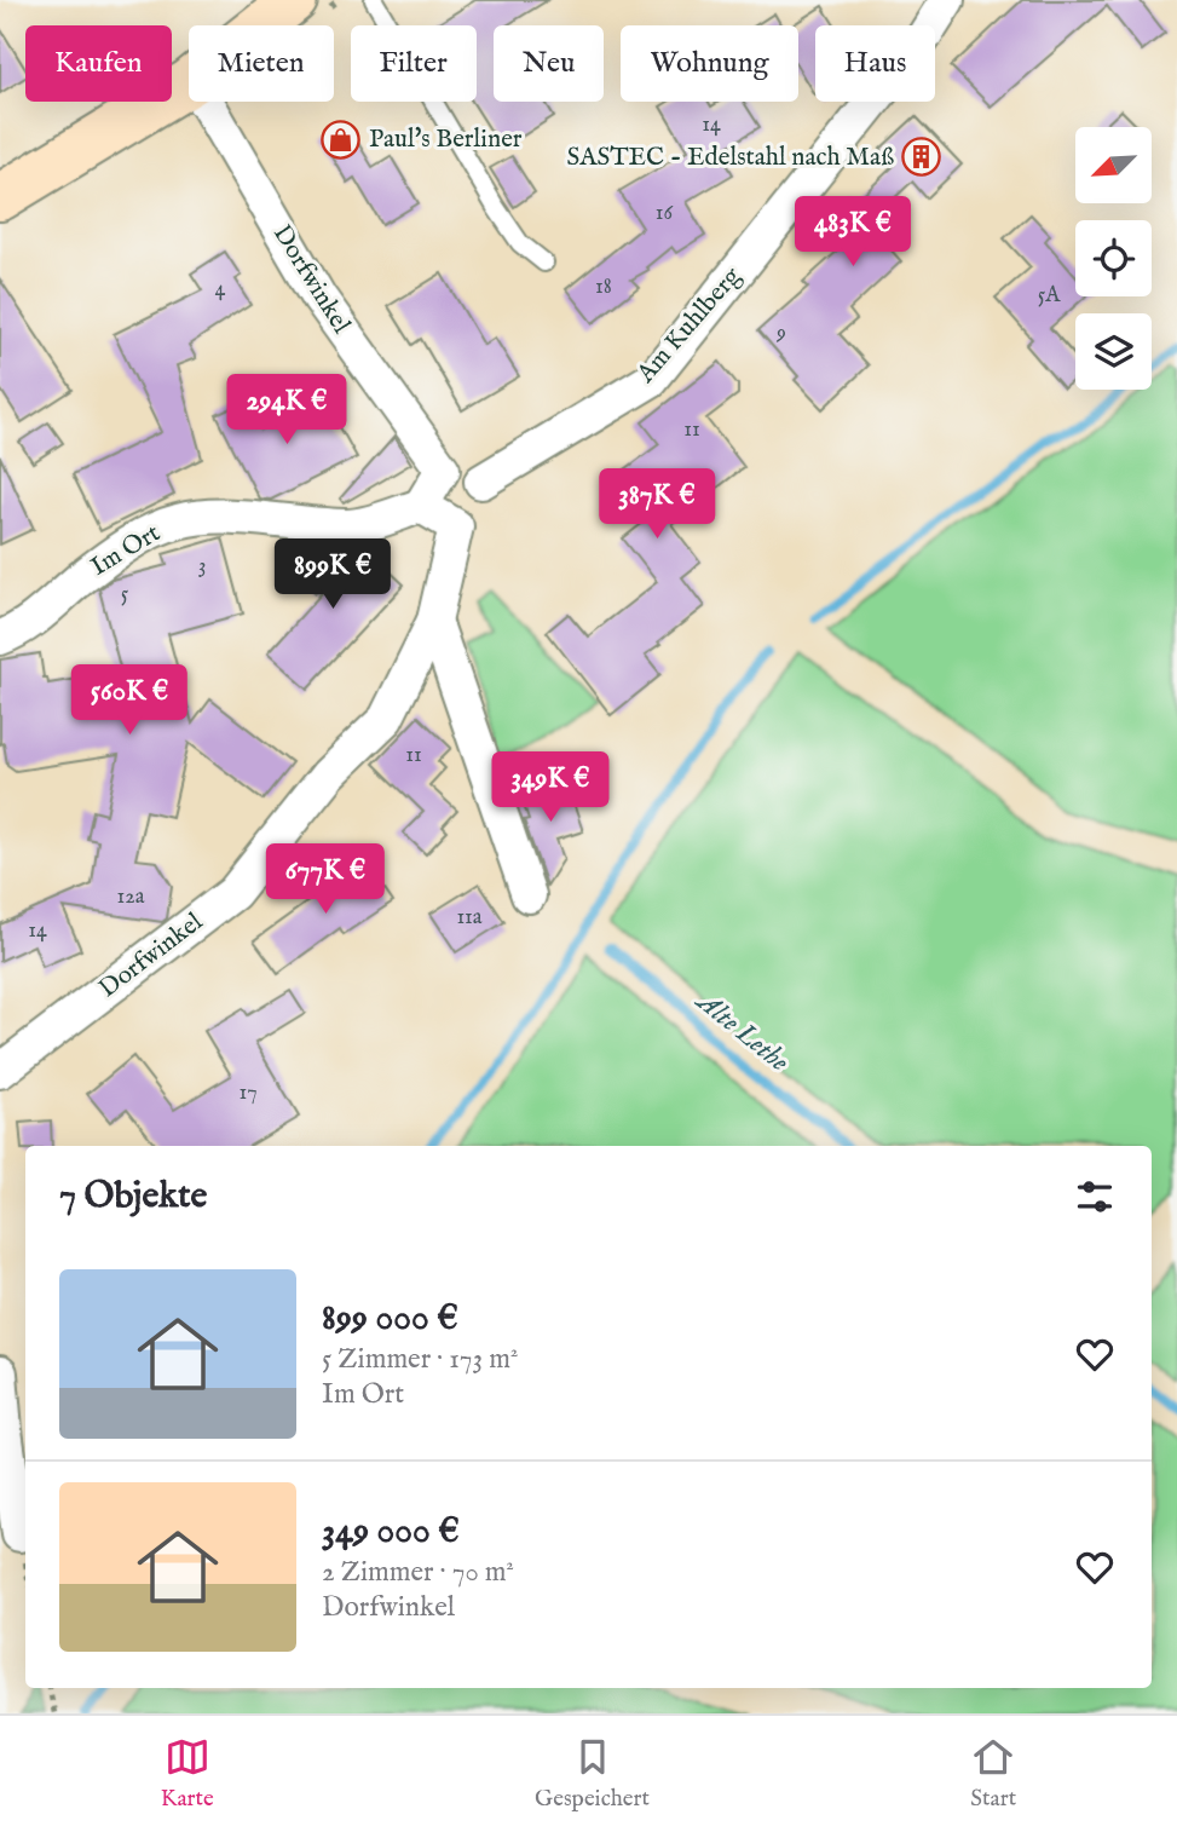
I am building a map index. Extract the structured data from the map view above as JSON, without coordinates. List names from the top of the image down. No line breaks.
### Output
{"streets":{"street":["Dorfwinkel","Am Kuhlberg","Im Ort"]},"crossings":[["Dorfwinkel","Am Kuhlberg"]],"water":["Alte Lethe"],"places":{"shop":["Paul's Berliner"],"building":["SASTEC - Edelstahl nach Maß"]},"house_numbers":["14","16","18","4","5A","9","11","3","5","11","12a","11a","14","17"],"north":"bottom left","page":{"chip":["Kaufen","Mieten","Filter","Neu","Wohnung","Haus"],"price":["483K €","294K €","387K €","899K €","560K €","349K €","677K €"],"heading":"7 Objekte","list":[{"name":"899 000 €","note":"5 Zimmer · 173 m² · Im Ort"},{"name":"349 000 €","note":"2 Zimmer · 70 m² · Dorfwinkel"}],"tabs":["Karte","Gespeichert","Start"]}}
